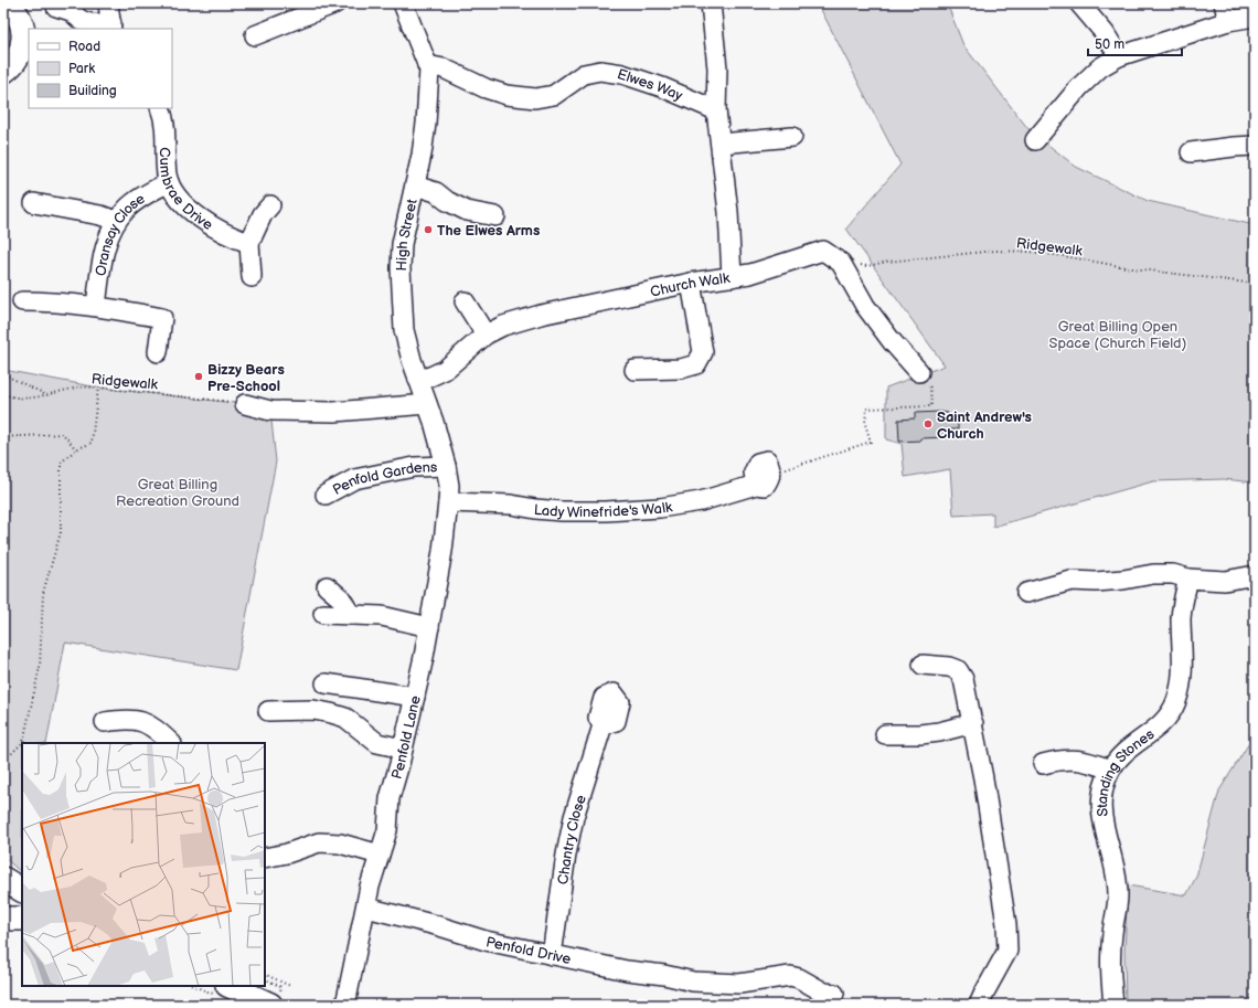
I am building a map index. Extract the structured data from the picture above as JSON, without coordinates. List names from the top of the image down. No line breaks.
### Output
{"streets":{"street":["Elwes Way","Cumbrae Drive","High Street","Oransay Close","Church Walk","Penfold Gardens","Lady Winefride's Walk","Penfold Lane","Standing Stones","Chantry Close","Penfold Drive"],"path":["Ridgewalk"]},"crossings":[["Elwes Way","High Street"],["Cumbrae Drive","Oransay Close"],["High Street","Church Walk"],["High Street","Penfold Gardens"],["High Street","Penfold Lane"],["Ridgewalk","Church Walk"],["Penfold Gardens","Penfold Lane"],["Lady Winefride's Walk","Penfold Lane"],["Penfold Lane","Penfold Drive"],["Chantry Close","Penfold Drive"]],"parks":["Great Billing Open Space (Church Field)","Great Billing Recreation Ground"],"places":["The Elwes Arms","Bizzy Bears Pre-School","Saint Andrew's Church"],"legend":["Road","Park","Building"],"scale_bar":"50 m"}
